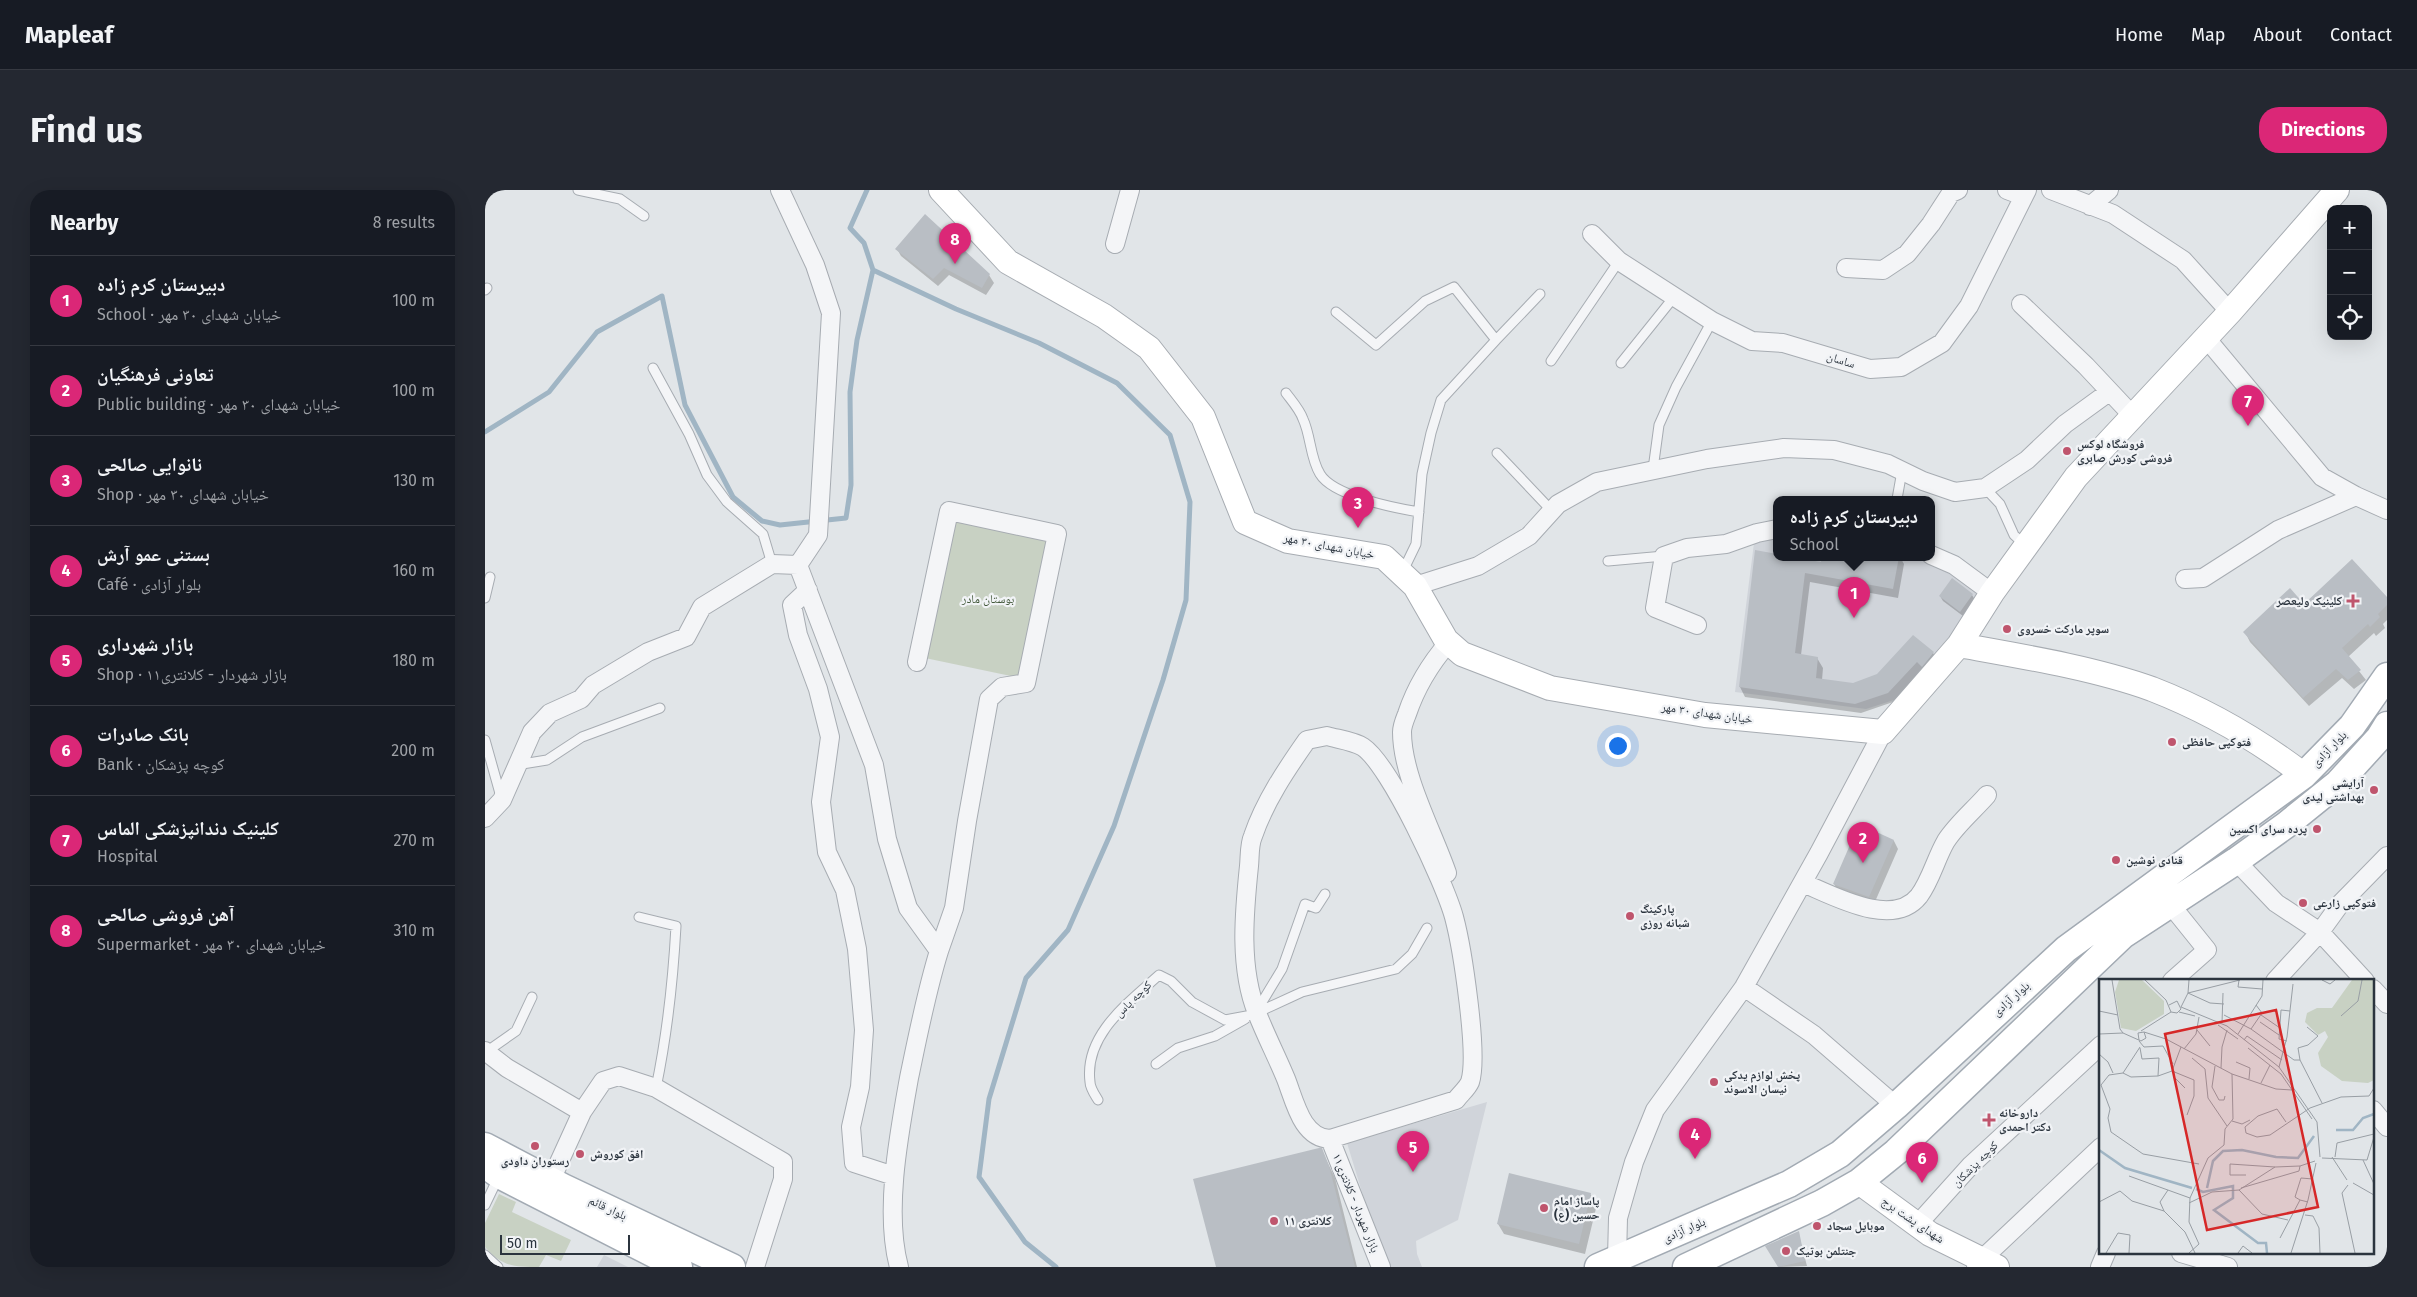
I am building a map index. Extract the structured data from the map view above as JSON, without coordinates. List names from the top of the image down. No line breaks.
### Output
{"streets":{"main road":["خیابان شهدای ۳۰ مهر","بلوار آزادی","بلوار قائم","شهدای پشت برج"],"street":["ساسان","کوچه پزشکان","بازار شهردار - کلانتری۱۱"],"lane":["کوچه پاس"]},"crossings":[["کوچه پزشکان","شهدای پشت برج"]],"parks":["بوستان مادر"],"places":{"other":["فروشگاه لوکس فروشی کورش صابری","سوپر مارکت خسروی","فتوکپی حافظی","آرایشی بهداشتی لیدی","پرده سرای اکسین","قنادی نوشین","فتوکپی زارعی","پارکینگ شبانه روزی","پخش لوازم یدکی نیسان الاسوند","رستوران داودی","افق کوروش","پاساژ امام حسین (ع)","کلانتری ۱۱","موبایل سجاد","جنتلمن بوتیک"],"health":["کلینیک ولیعصر","داروخانه دکتر احمدی"]},"scale_bar":"50 m","page":{"header":"Mapleaf","nav":["Home","Map","About","Contact"],"buttons":"Directions","title":"Find us","heading":["Nearby","8 results"],"map_buttons":["+","−"],"pins":["8","7","3","1","2","4","5","6"],"list":[{"mark":"1","name":"دبیرستان کرم زاده","note":"School · خیابان شهدای ۳۰ مهر","value":"100 m"},{"mark":"2","name":"تعاونی فرهنگیان","note":"Public building · خیابان شهدای ۳۰ مهر","value":"100 m"},{"mark":"3","name":"نانوایی صالحی","note":"Shop · خیابان شهدای ۳۰ مهر","value":"130 m"},{"mark":"4","name":"بستنی عمو آرش","note":"Café · بلوار آزادی","value":"160 m"},{"mark":"5","name":"بازار شهرداری","note":"Shop · بازار شهردار - کلانتری۱۱","value":"180 m"},{"mark":"6","name":"بانک صادرات","note":"Bank · کوچه پزشکان","value":"200 m"},{"mark":"7","name":"کلینیک دندانپزشکی الماس","note":"Hospital","value":"270 m"},{"mark":"8","name":"آهن فروشی صالحی","note":"Supermarket · خیابان شهدای ۳۰ مهر","value":"310 m"}],"popup":["دبیرستان کرم زاده","School"],"scale":"50 m"}}
